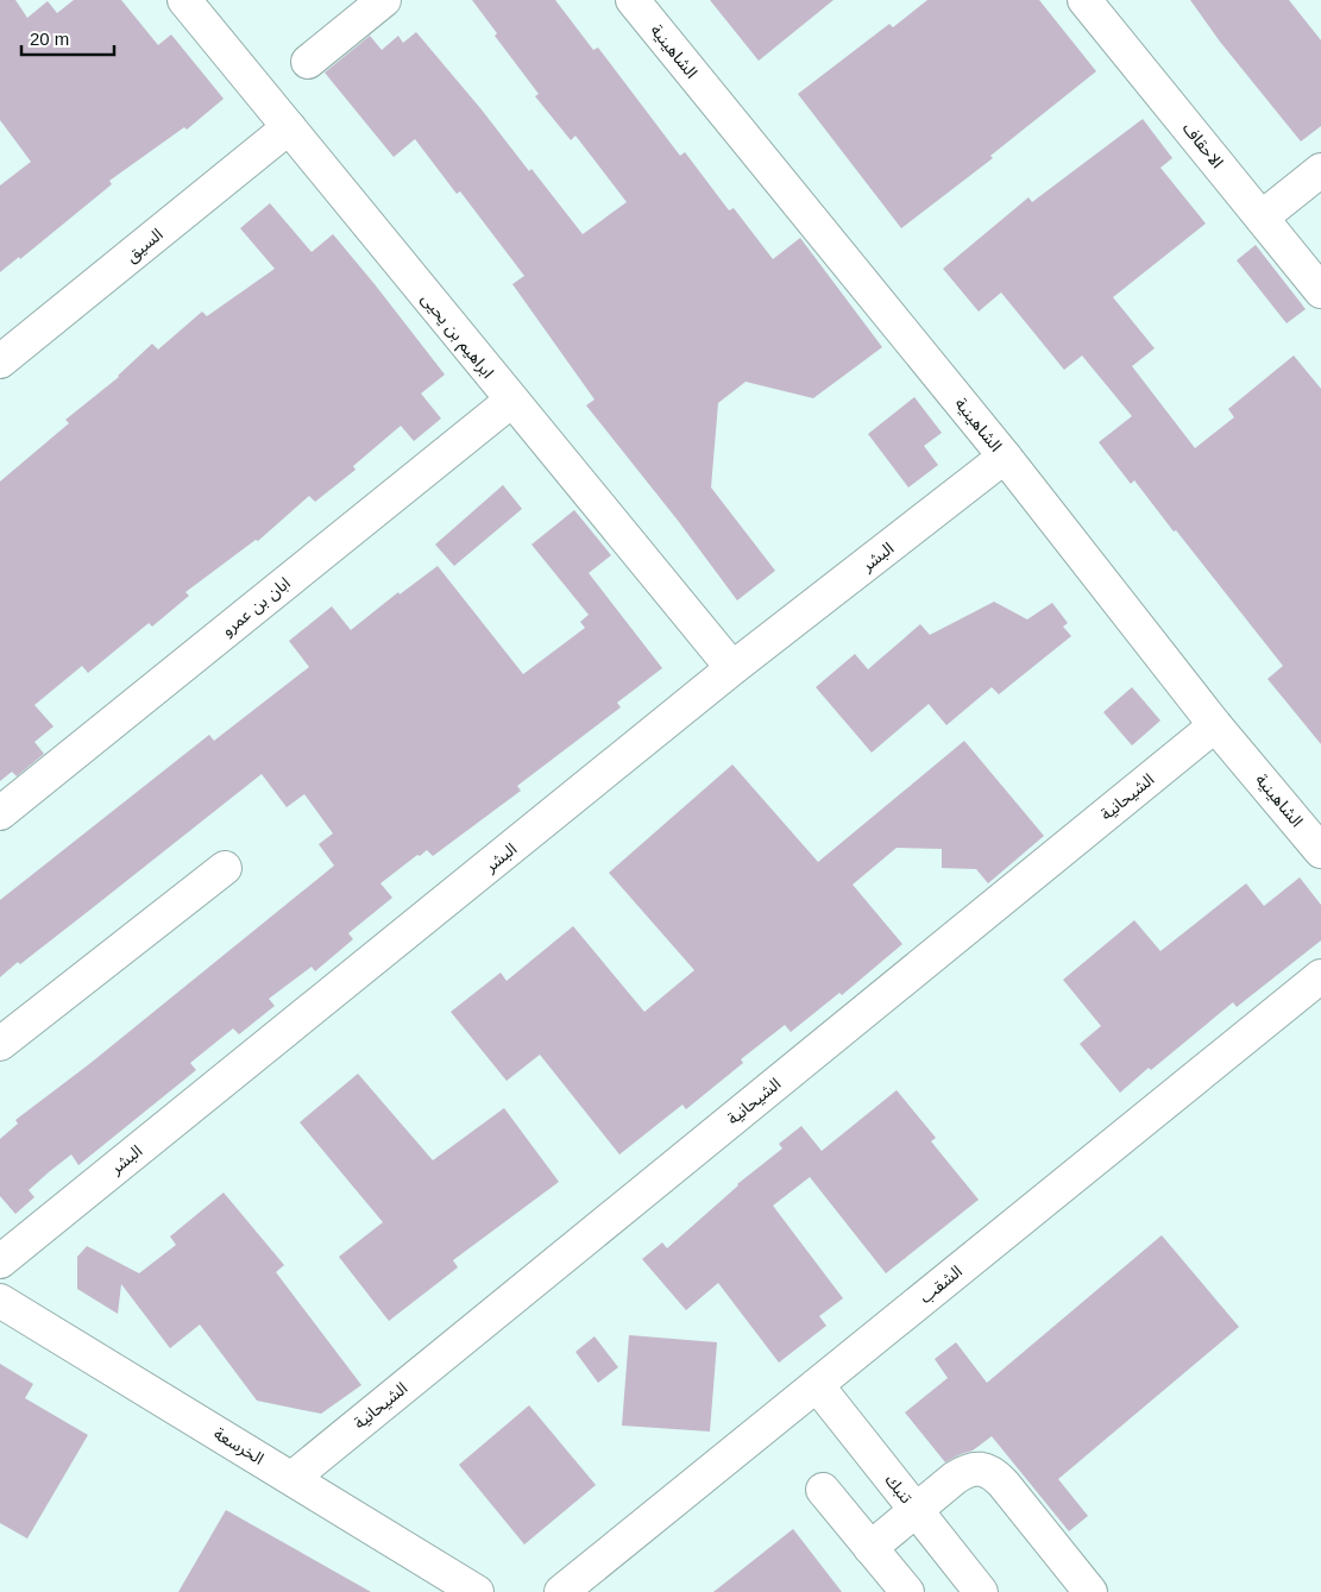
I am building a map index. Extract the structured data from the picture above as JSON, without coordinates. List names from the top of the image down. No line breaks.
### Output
{"streets":{"street":["الشاهينية","الاحقاف","السيق","ابراهيم بن يحيى","البشر","ابان بن عمرو","الشيحانية","الشقب","الخرسعة","تنبك"]},"crossings":[["الشاهينية","البشر"],["الشاهينية","الشيحانية"],["السيق","ابراهيم بن يحيى"],["ابراهيم بن يحيى","البشر"],["ابراهيم بن يحيى","ابان بن عمرو"],["الشيحانية","الخرسعة"],["الشقب","تنبك"]],"scale_bar":"20 m"}
